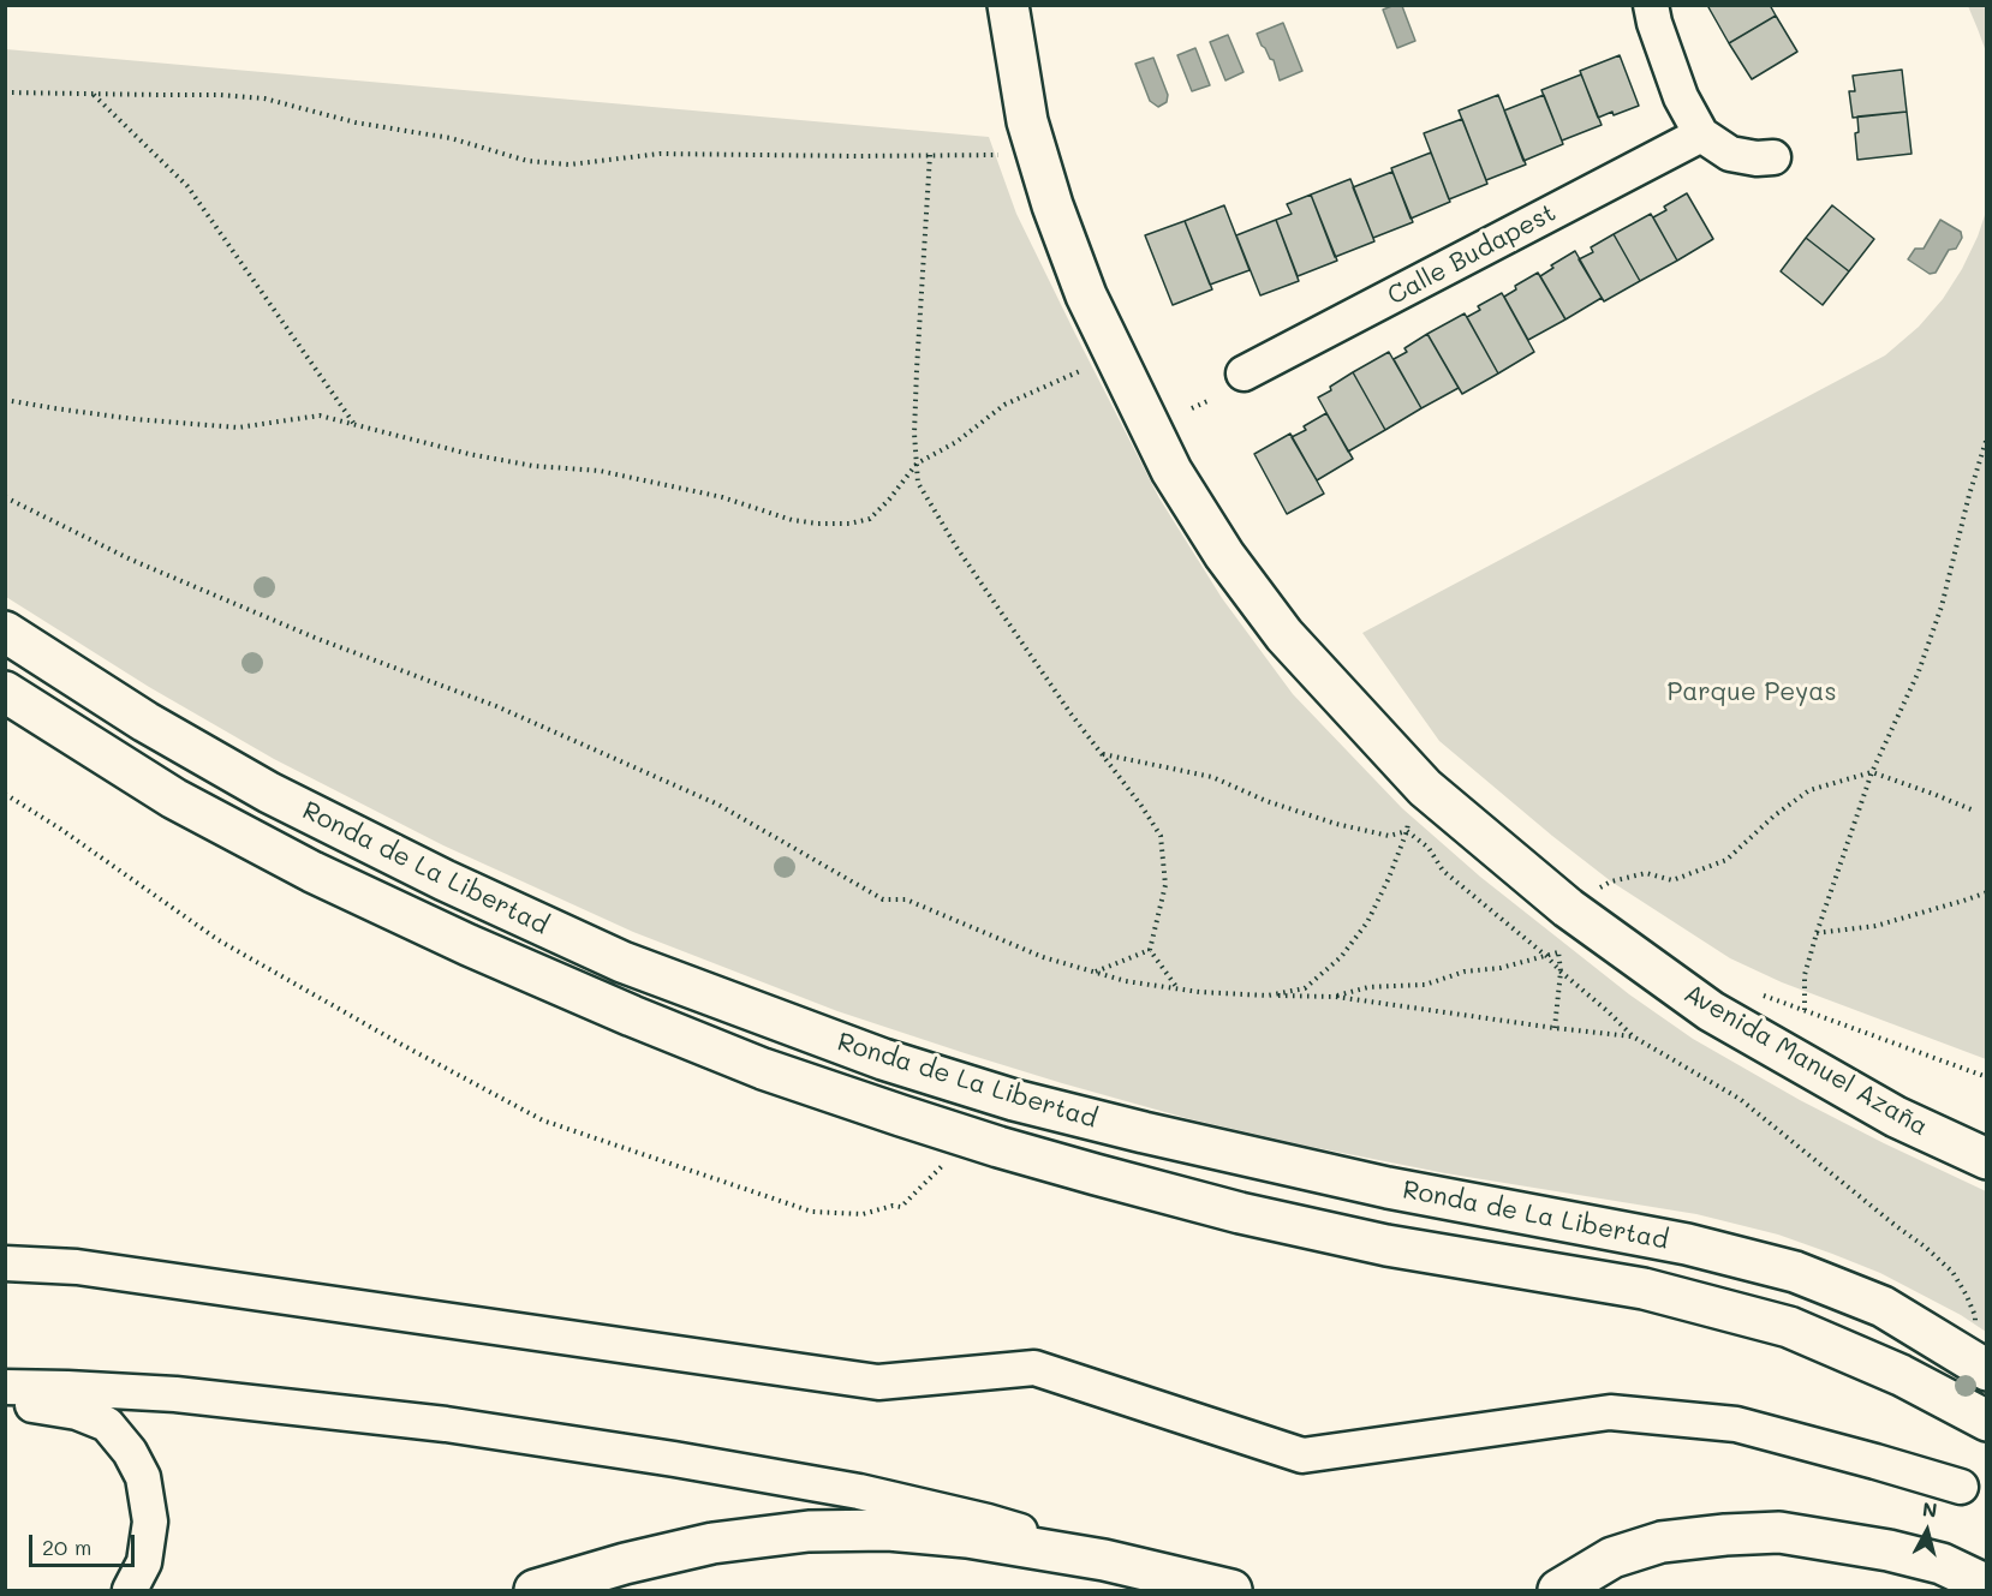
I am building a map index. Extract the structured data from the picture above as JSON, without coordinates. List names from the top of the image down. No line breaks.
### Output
{"streets":{"main road":["Ronda de La Libertad","Avenida Manuel Azaña"],"street":["Calle Budapest"]},"parks":["Parque Peyas"],"scale_bar":"20 m","north":"top"}
